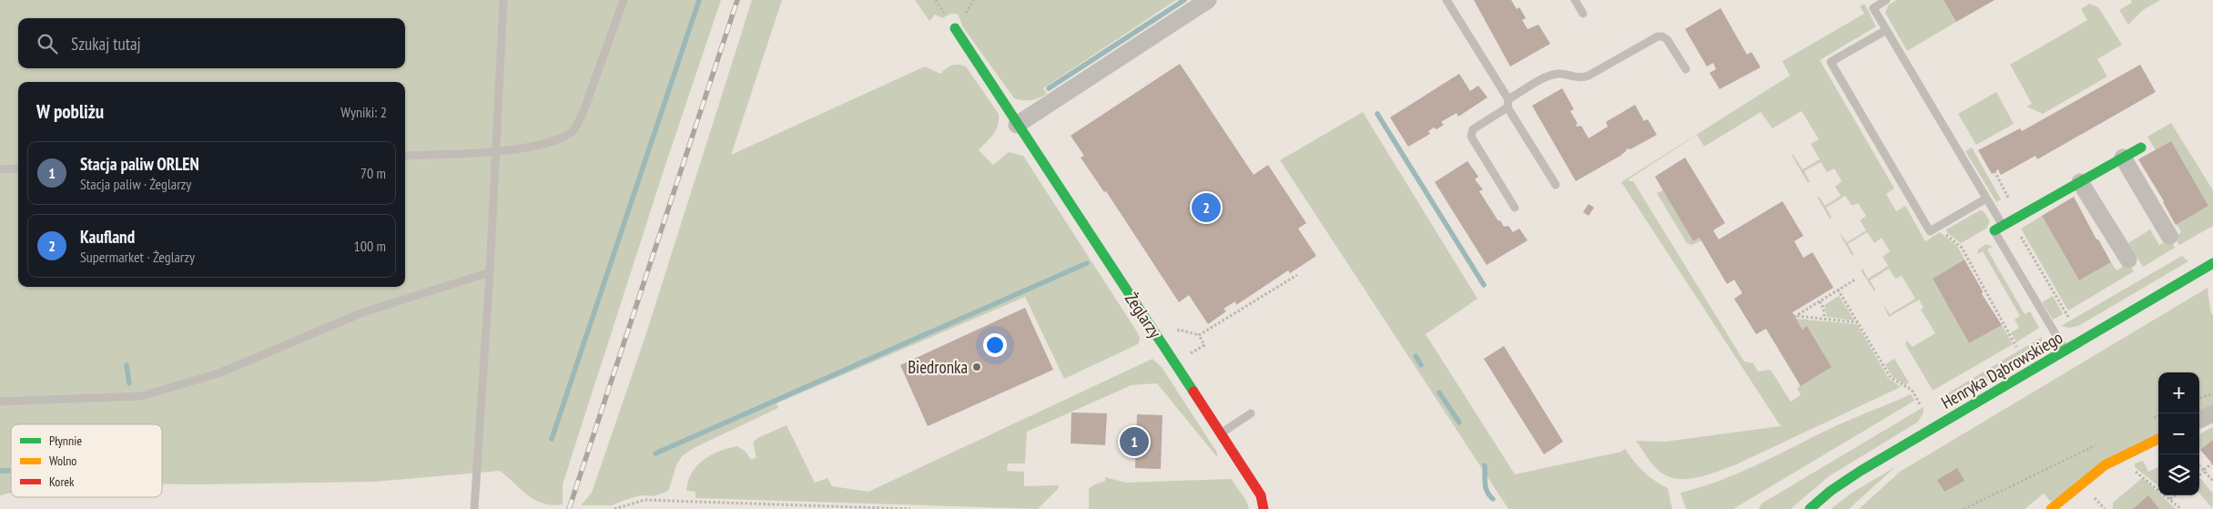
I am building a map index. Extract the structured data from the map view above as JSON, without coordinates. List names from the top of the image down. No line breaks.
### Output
{"streets":{"street":["Żeglarzy","Henryka Dąbrowskiego"]},"places":["Biedronka"],"legend":["Płynnie","Wolno","Korek"],"page":{"search":"Szukaj tutaj","heading":["W pobliżu","Wyniki: 2"],"list":[{"mark":"1","name":"Stacja paliw ORLEN","note":"Stacja paliw · Żeglarzy","value":"70 m"},{"mark":"2","name":"Kaufland","note":"Supermarket · Żeglarzy","value":"100 m"}],"pins":["2","1"],"map_buttons":["+","−"]}}
